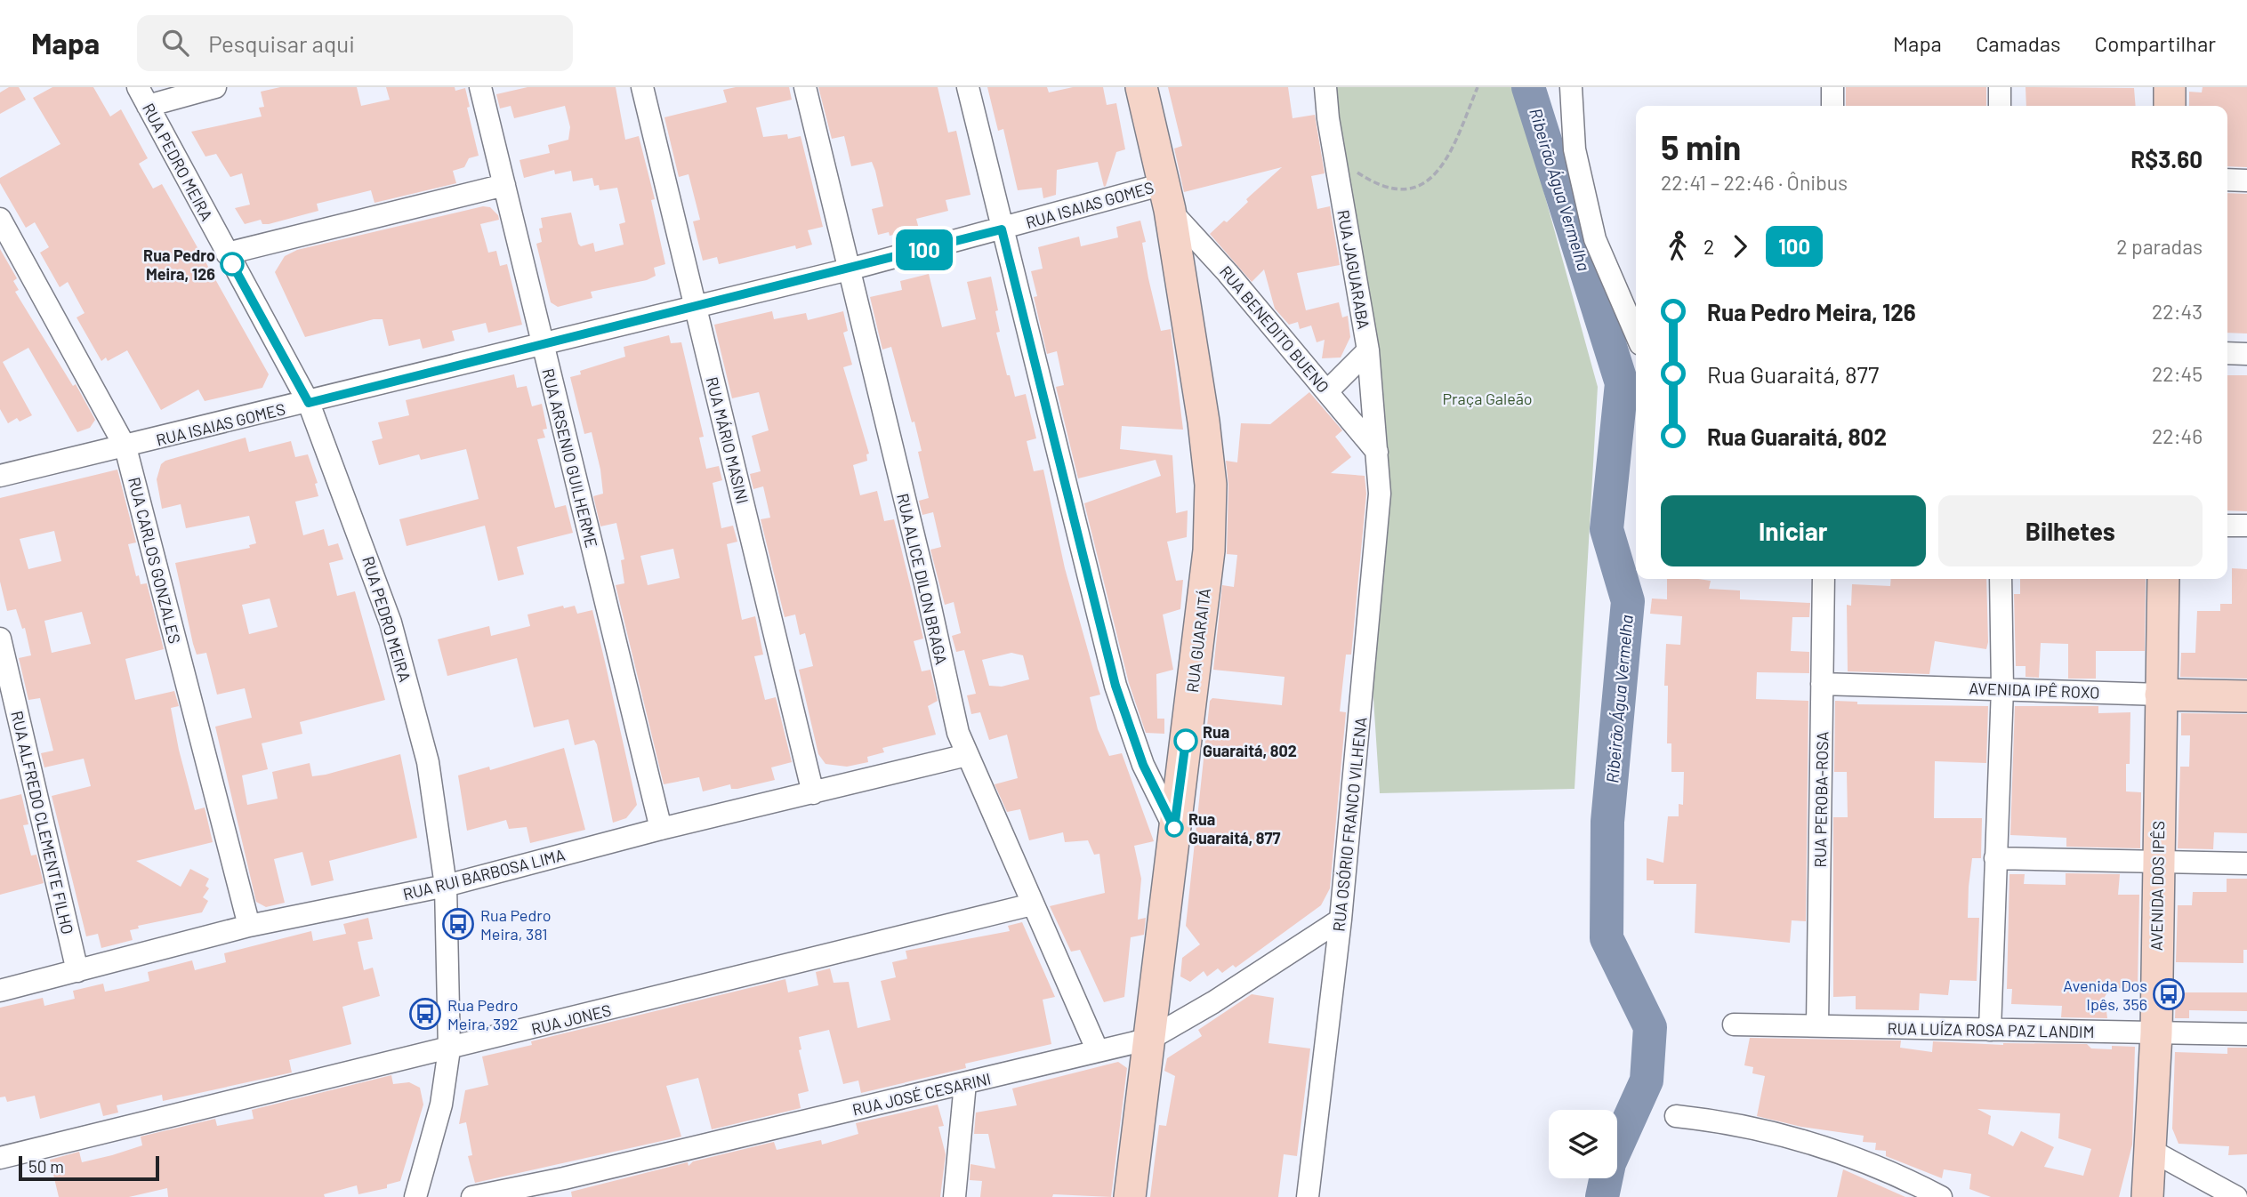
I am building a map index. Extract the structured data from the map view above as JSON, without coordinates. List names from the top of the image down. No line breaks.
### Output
{"streets":{"street":["RUA PEDRO MEIRA","RUA ISAIAS GOMES","RUA JAGUARABA","RUA BENEDITO BUENO","RUA MÁRIO MASINI","RUA ARSENIO GUILHERME","RUA CARLOS GONZALES","RUA ALICE DILON BRAGA","RUA GUARAITÁ","AVENIDA IPÊ ROXO","RUA PEROBA-ROSA","RUA ALFREDO CLEMENTE FILHO","RUA OSÓRIO FRANCO VILHENA","RUA RUI BARBOSA LIMA","AVENIDA DOS IPÊS","RUA JONES","RUA LUÍZA ROSA PAZ LANDIM","RUA JOSÉ CESARINI"]},"crossings":[["RUA PEDRO MEIRA","RUA ISAIAS GOMES"],["RUA PEDRO MEIRA","RUA RUI BARBOSA LIMA"],["RUA PEDRO MEIRA","RUA JONES"],["RUA ISAIAS GOMES","RUA BENEDITO BUENO"],["RUA ISAIAS GOMES","RUA MÁRIO MASINI"],["RUA ISAIAS GOMES","RUA ARSENIO GUILHERME"],["RUA ISAIAS GOMES","RUA CARLOS GONZALES"],["RUA ISAIAS GOMES","RUA ALICE DILON BRAGA"],["RUA ISAIAS GOMES","RUA GUARAITÁ"],["RUA JAGUARABA","RUA BENEDITO BUENO"],["RUA JAGUARABA","RUA OSÓRIO FRANCO VILHENA"],["RUA BENEDITO BUENO","RUA GUARAITÁ"],["RUA BENEDITO BUENO","RUA OSÓRIO FRANCO VILHENA"],["RUA MÁRIO MASINI","RUA RUI BARBOSA LIMA"],["RUA ARSENIO GUILHERME","RUA RUI BARBOSA LIMA"],["RUA CARLOS GONZALES","RUA RUI BARBOSA LIMA"],["RUA ALICE DILON BRAGA","RUA RUI BARBOSA LIMA"],["RUA ALICE DILON BRAGA","RUA JONES"],["RUA ALICE DILON BRAGA","RUA JOSÉ CESARINI"],["RUA GUARAITÁ","RUA JOSÉ CESARINI"],["AVENIDA IPÊ ROXO","RUA PEROBA-ROSA"],["AVENIDA IPÊ ROXO","AVENIDA DOS IPÊS"],["RUA PEROBA-ROSA","RUA LUÍZA ROSA PAZ LANDIM"],["RUA ALFREDO CLEMENTE FILHO","RUA RUI BARBOSA LIMA"],["RUA OSÓRIO FRANCO VILHENA","RUA JOSÉ CESARINI"],["AVENIDA DOS IPÊS","RUA LUÍZA ROSA PAZ LANDIM"]],"water":["Ribeirão Água Vermelha"],"parks":["Praça Galeão"],"places":{"other":["Rua Pedro Meira, 126","Rua Guaraitá, 802","Rua Guaraitá, 877"],"bus stop":["Rua Pedro Meira, 381","Avenida Dos Ipês, 356","Rua Pedro Meira, 392"]},"lines":["bus line 100"],"scale_bar":"50 m","page":{"header":"Mapa","search":"Pesquisar aqui","nav":["Mapa","Camadas","Compartilhar"],"on_map":"100","heading":["5 min","22:41 – 22:46 · Ônibus","R$3.60"],"legs":["2","100","2 paradas"],"list":[{"name":"Rua Pedro Meira, 126","value":"22:43"},{"name":"Rua Guaraitá, 877","value":"22:45"},{"name":"Rua Guaraitá, 802","value":"22:46"}],"buttons":["Iniciar","Bilhetes"],"scale":"50 m"}}
